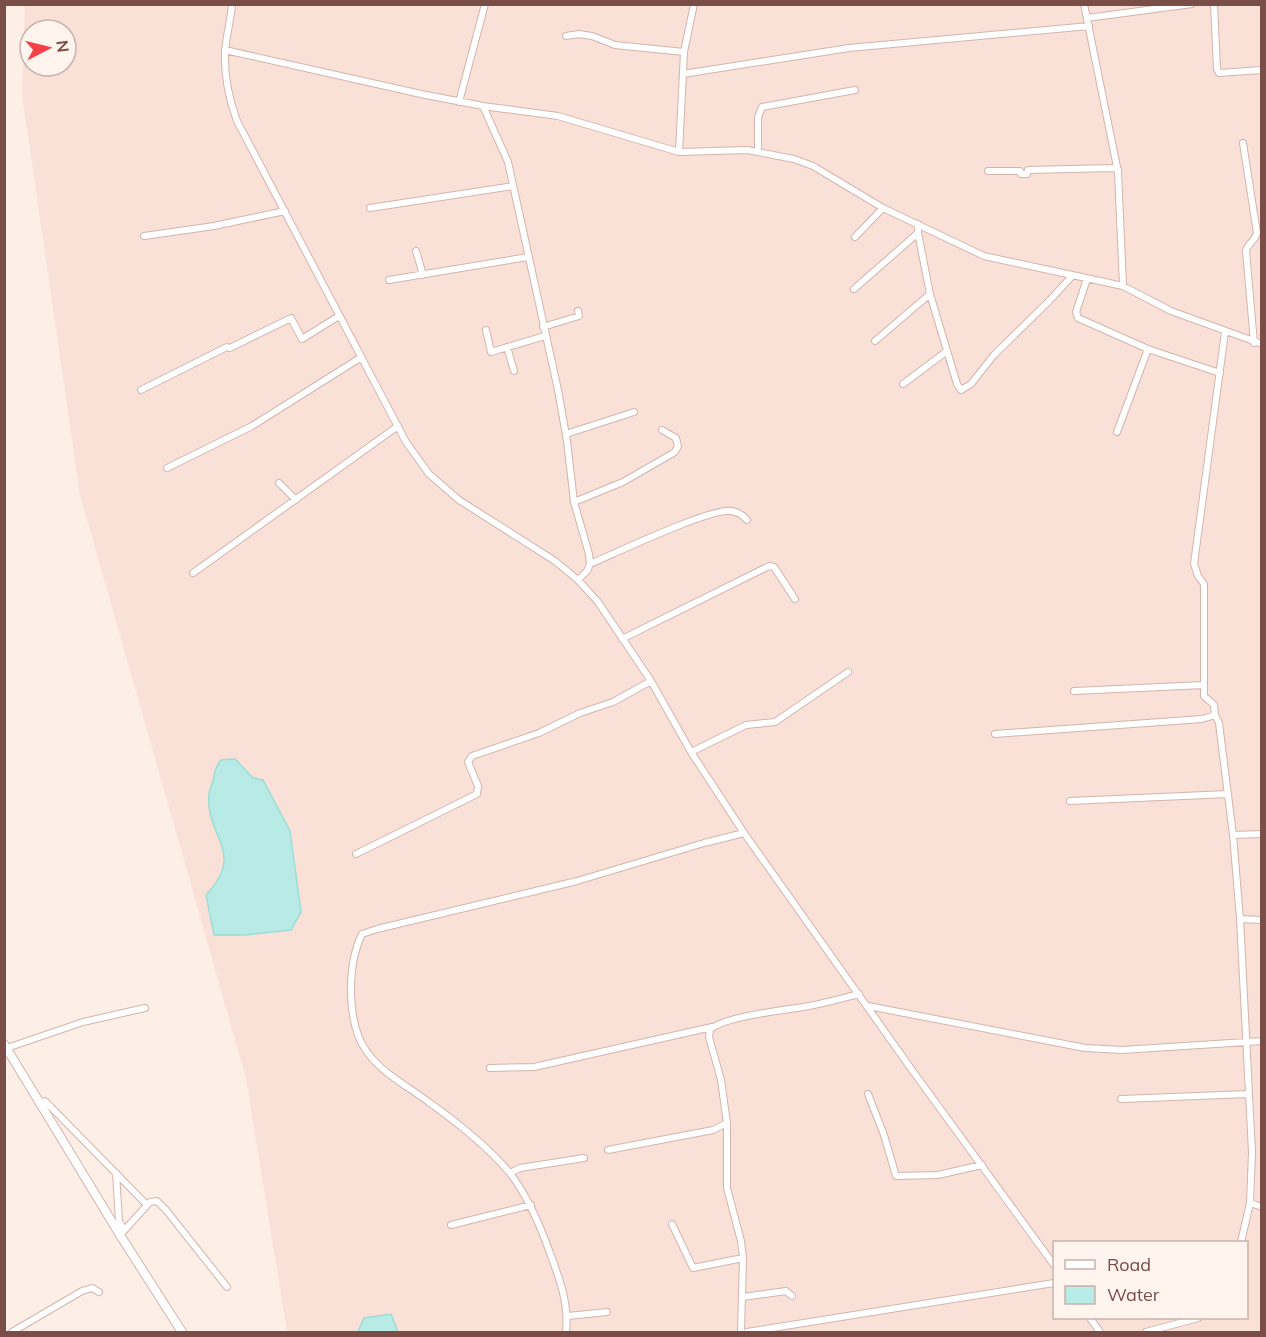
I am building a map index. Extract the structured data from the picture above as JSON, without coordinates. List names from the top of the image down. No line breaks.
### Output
{"legend":["Road","Water"],"north":"right"}
